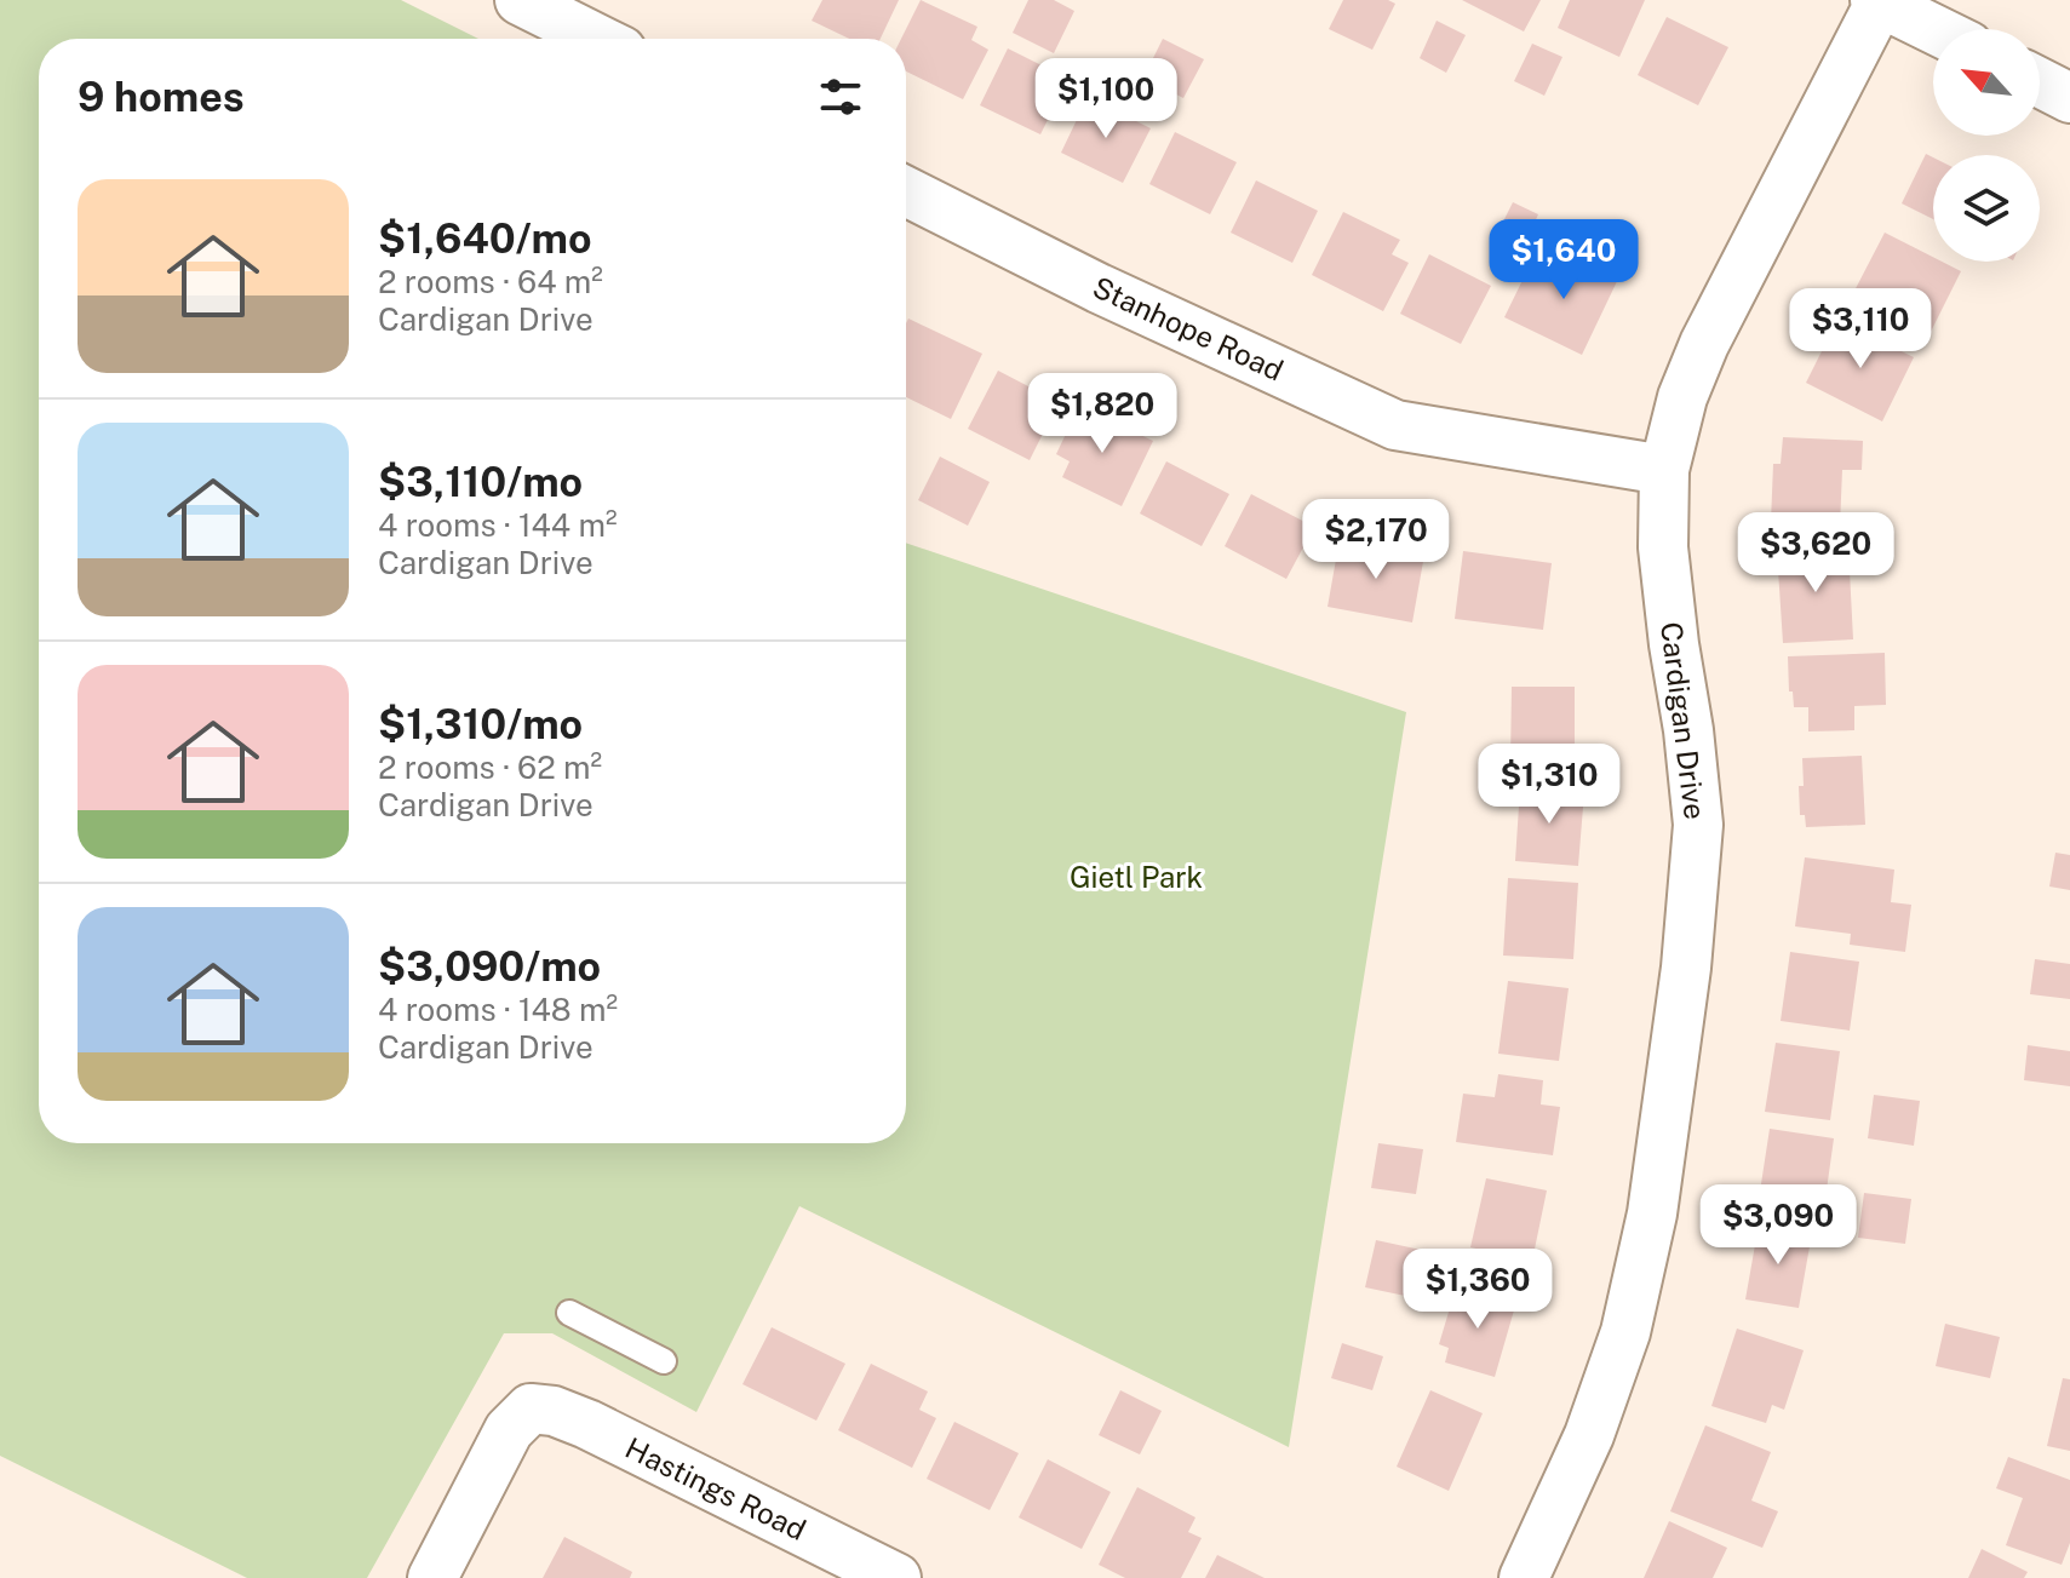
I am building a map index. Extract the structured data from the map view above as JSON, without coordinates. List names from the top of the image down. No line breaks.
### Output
{"streets":{"street":["Stanhope Road","Cardigan Drive","Hastings Road"]},"crossings":[["Stanhope Road","Cardigan Drive"]],"parks":["Gietl Park"],"north":"top left","page":{"heading":"9 homes","price":["$1,100","$1,640","$3,110","$1,820","$2,170","$3,620","$1,310","$3,090","$1,360"],"list":[{"name":"$1,640/mo","note":"2 rooms · 64 m² · Cardigan Drive"},{"name":"$3,110/mo","note":"4 rooms · 144 m² · Cardigan Drive"},{"name":"$1,310/mo","note":"2 rooms · 62 m² · Cardigan Drive"},{"name":"$3,090/mo","note":"4 rooms · 148 m² · Cardigan Drive"}]}}
